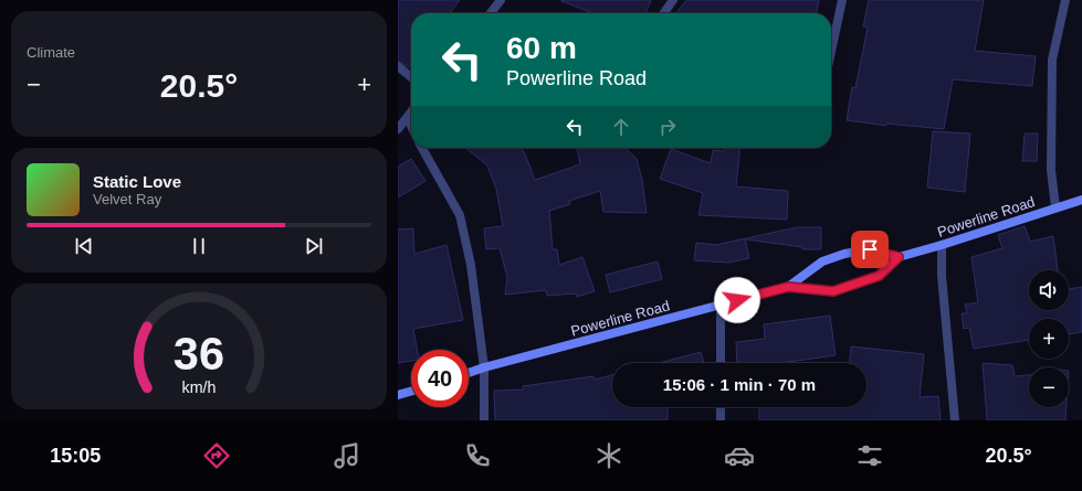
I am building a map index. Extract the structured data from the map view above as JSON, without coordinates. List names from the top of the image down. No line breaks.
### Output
{"streets":{"street":["Powerline Road"]},"page":{"tile":"Climate","turn":["60 m","Powerline Road"],"heat":["−","20.5°","+"],"song":["Static Love","Velvet Ray"],"map_buttons":["+","−"],"limit":"40","trip":"15:06 · 1 min · 70 m","tabs":["15:05","20.5°"],"gauge":["36","km/h"]}}
